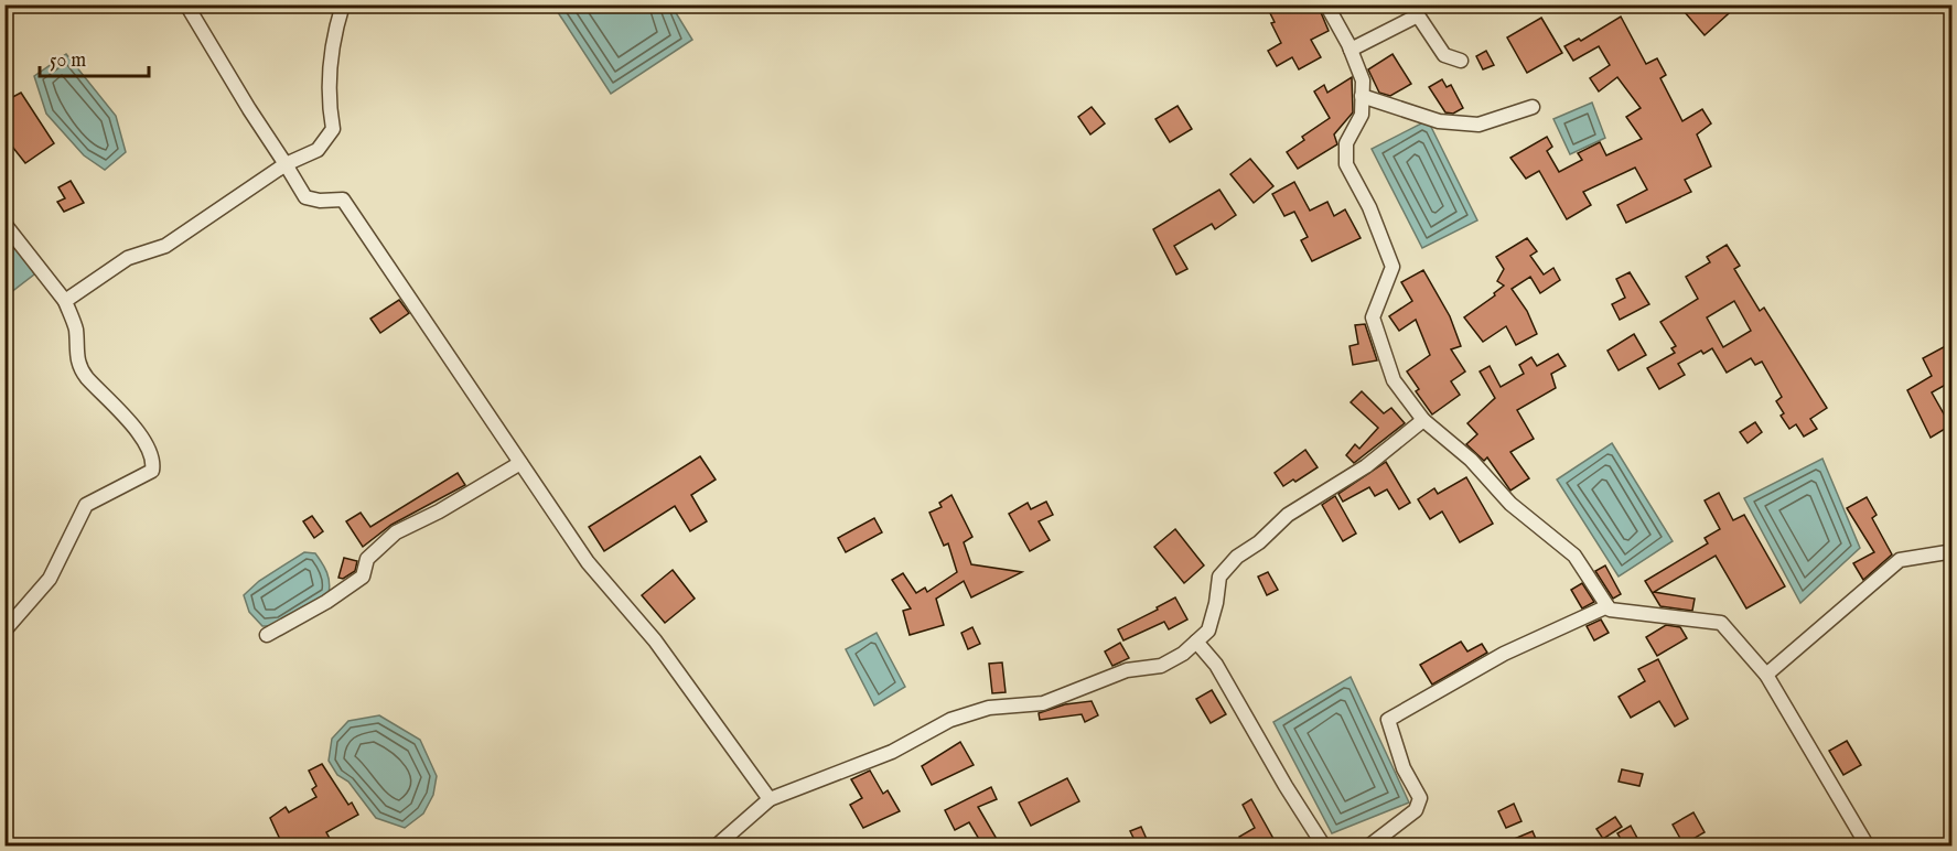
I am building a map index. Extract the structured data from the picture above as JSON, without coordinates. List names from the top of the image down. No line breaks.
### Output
{"scale_bar":"50 m"}
